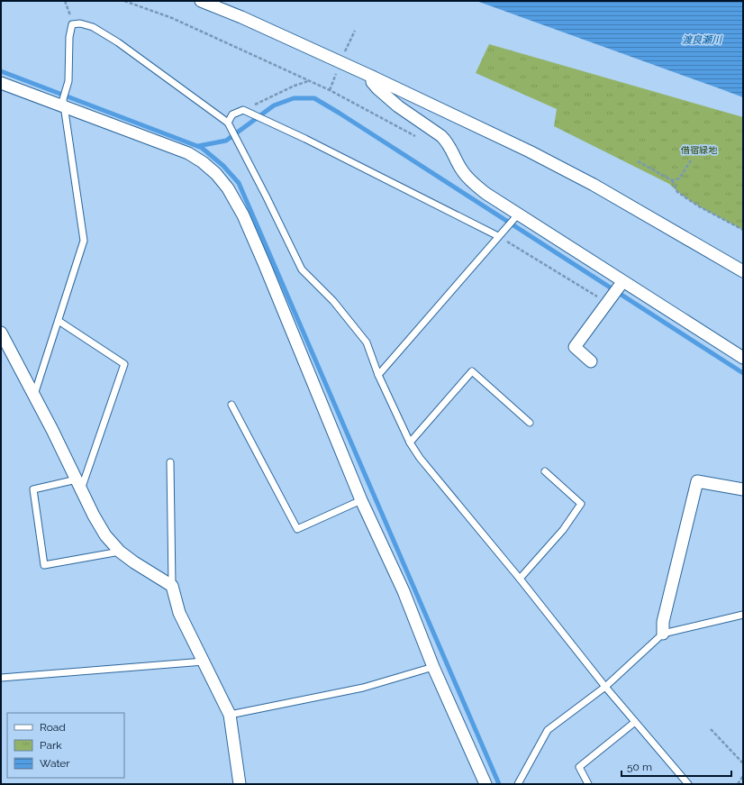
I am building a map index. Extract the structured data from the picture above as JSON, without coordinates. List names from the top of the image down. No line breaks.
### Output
{"water":["渡良瀬川"],"parks":["借宿緑地"],"legend":["Road","Park","Water"],"scale_bar":"50 m"}
